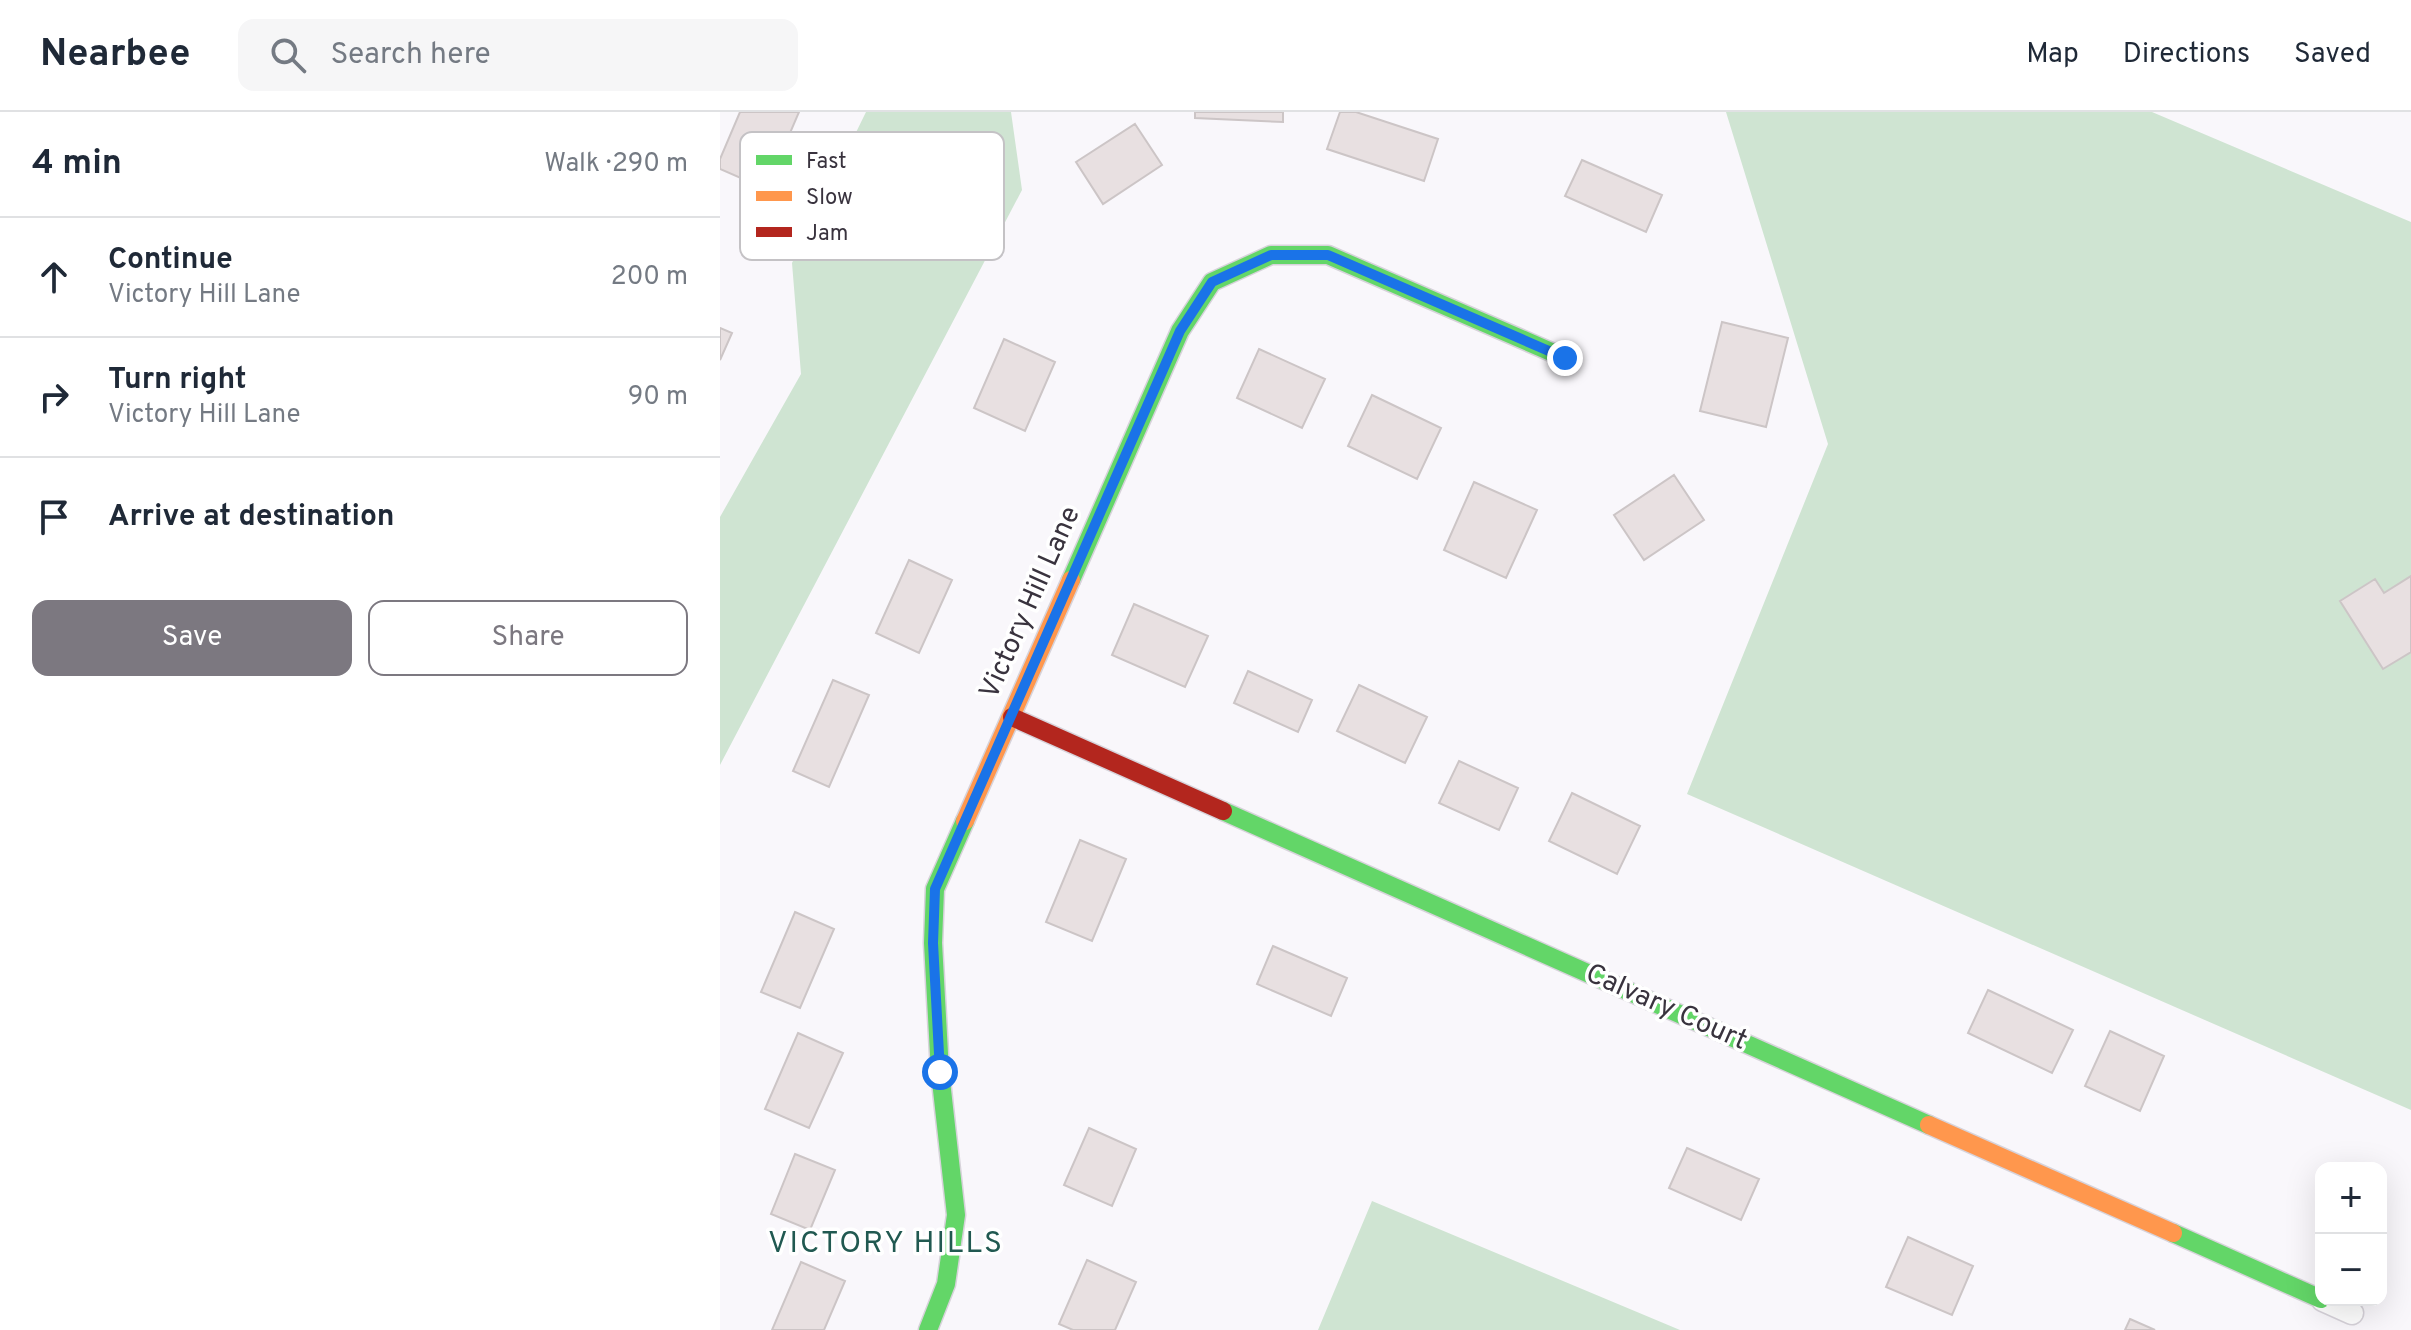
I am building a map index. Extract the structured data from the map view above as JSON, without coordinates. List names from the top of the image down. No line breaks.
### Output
{"streets":{"street":["Victory Hill Lane","Calvary Court"]},"crossings":[["Victory Hill Lane","Calvary Court"]],"districts":["VICTORY HILLS"],"legend":["Fast","Slow","Jam"],"page":{"header":"Nearbee","search":"Search here","nav":["Map","Directions","Saved"],"heading":["4 min","Walk · 290 m"],"list":[["Continue","Victory Hill Lane","200 m"],["Turn right","Victory Hill Lane","90 m"],"Arrive at destination"],"buttons":["Save","Share"],"map_buttons":["+","−"]}}
